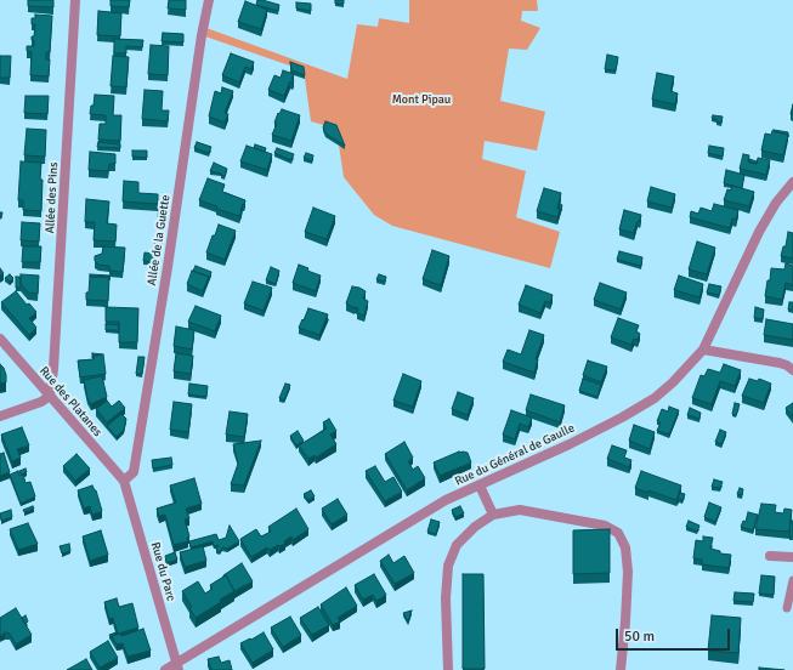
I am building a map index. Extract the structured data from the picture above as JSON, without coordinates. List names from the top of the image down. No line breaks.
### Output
{"streets":{"street":["Allée des Pins","Allée de la Guette","Rue des Platanes","Rue du Général de Gaulle","Rue du Parc"]},"crossings":[["Allée des Pins","Rue des Platanes"],["Allée de la Guette","Rue des Platanes"],["Allée de la Guette","Rue du Parc"],["Rue des Platanes","Rue du Parc"],["Rue du Général de Gaulle","Rue du Parc"]],"parks":["Mont Pipau"],"scale_bar":"50 m"}
